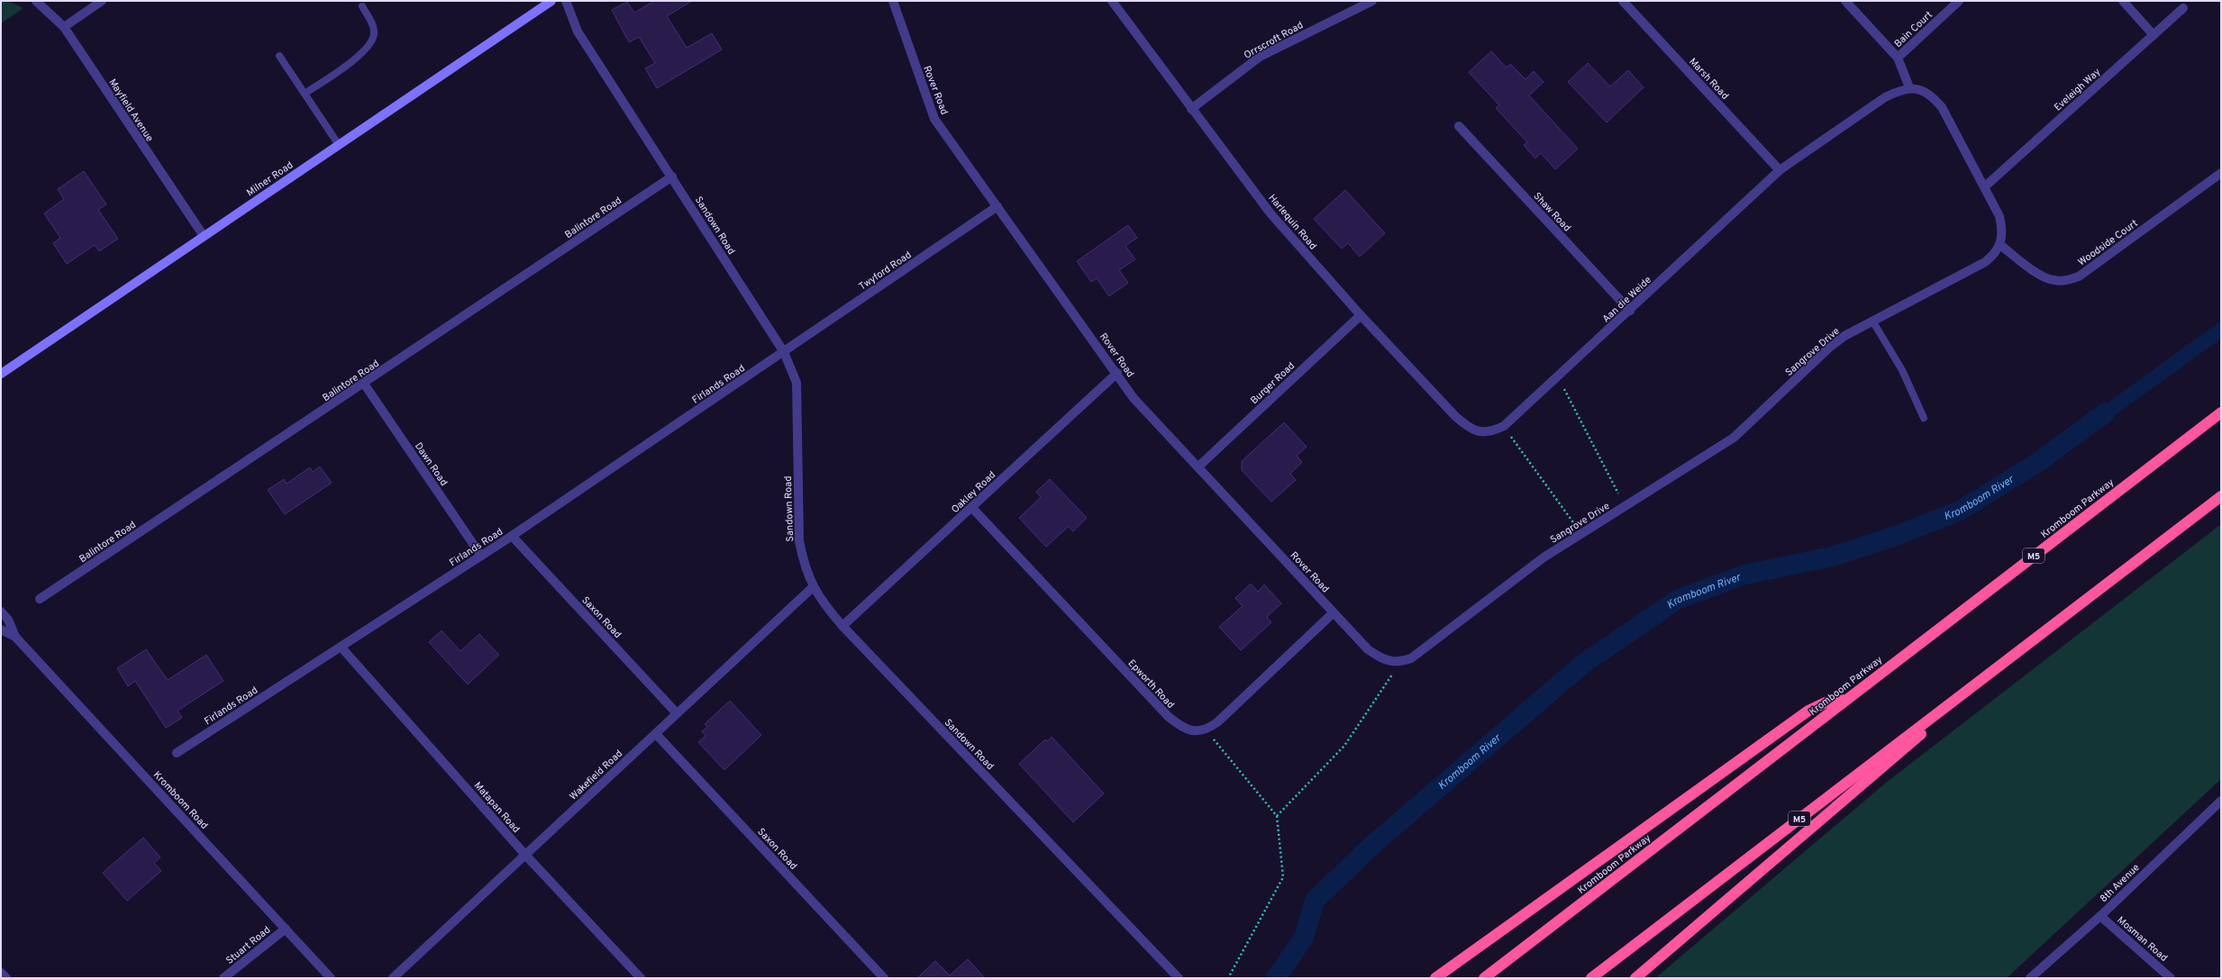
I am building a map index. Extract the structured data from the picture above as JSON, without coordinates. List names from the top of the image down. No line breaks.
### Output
{"streets":{"highway":["Kromboom Parkway","M5"],"main road":["Milner Road"],"street":["Bain Court","Orrscroft Road","Marsh Road","Eveleigh Way","Rover Road","Mayfield Avenue","Shaw Road","Balintore Road","Harlequin Road","Sandown Road","Woodside Court","Twyford Road","Aan die Weide","Sangrove Drive","Burger Road","Firlands Road","Dawn Road","Oakley Road","Saxon Road","Epworth Road","Wakefield Road","Kromboom Road","Matapan Road","8th Avenue","Mosman Road","Stuart Road"]},"crossings":[["Orrscroft Road","Harlequin Road"],["Marsh Road","Aan die Weide"],["Rover Road","Twyford Road"],["Rover Road","Sangrove Drive"],["Rover Road","Burger Road"],["Rover Road","Oakley Road"],["Mayfield Avenue","Milner Road"],["Shaw Road","Aan die Weide"],["Balintore Road","Sandown Road"],["Balintore Road","Dawn Road"],["Harlequin Road","Aan die Weide"],["Harlequin Road","Burger Road"],["Sandown Road","Twyford Road"],["Sandown Road","Firlands Road"],["Sandown Road","Oakley Road"],["Sandown Road","Wakefield Road"],["Woodside Court","Sangrove Drive"],["Twyford Road","Firlands Road"],["Firlands Road","Dawn Road"],["Firlands Road","Saxon Road"],["Firlands Road","Matapan Road"],["Oakley Road","Epworth Road"],["Saxon Road","Wakefield Road"],["Wakefield Road","Matapan Road"],["Kromboom Road","Stuart Road"],["8th Avenue","Mosman Road"]],"water":["Kromboom River"]}
